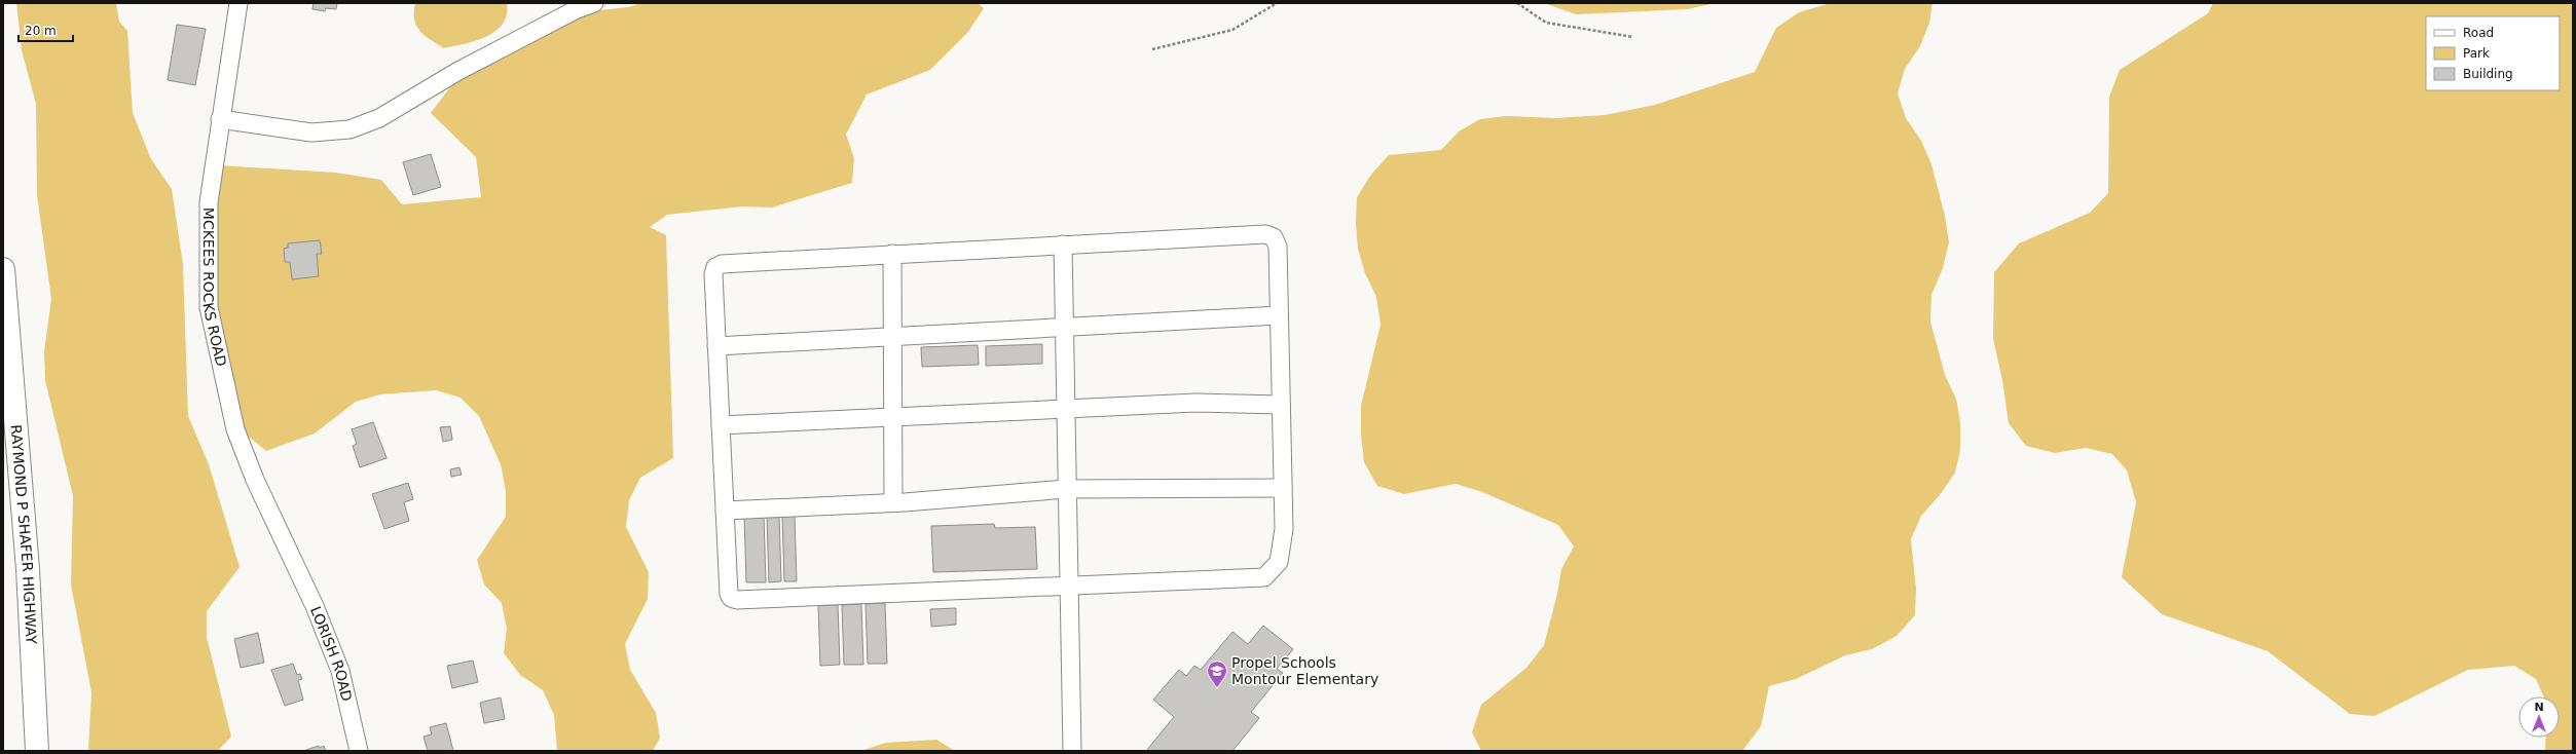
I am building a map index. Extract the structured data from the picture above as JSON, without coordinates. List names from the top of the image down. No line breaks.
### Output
{"streets":{"highway":["RAYMOND P SHAFER HIGHWAY"],"street":["MCKEES ROCKS ROAD","LORISH ROAD"]},"crossings":[["MCKEES ROCKS ROAD","LORISH ROAD"]],"places":{"school or university":["Propel Schools Montour Elementary"]},"legend":["Road","Park","Building"],"scale_bar":"20 m","north":"top"}
